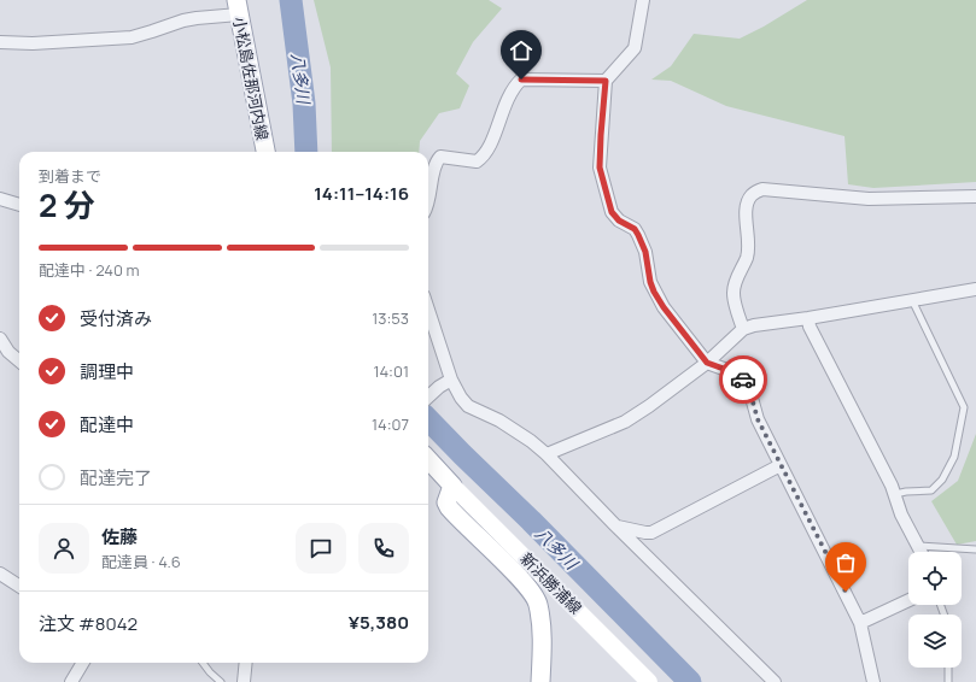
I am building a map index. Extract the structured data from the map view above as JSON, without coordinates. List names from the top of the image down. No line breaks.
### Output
{"streets":{"main road":["小松島佐那河内線","新浜勝浦線"]},"water":["八多川"],"page":{"heading":["2 分","到着まで","14:11–14:16"],"panel":["佐藤","配達員 · 4.6","注文 #8042","¥5,380"],"bar":"配達中 · 240 m","list":[["受付済み","13:53"],["調理中","14:01"],["配達中","14:07"],"配達完了"]}}
